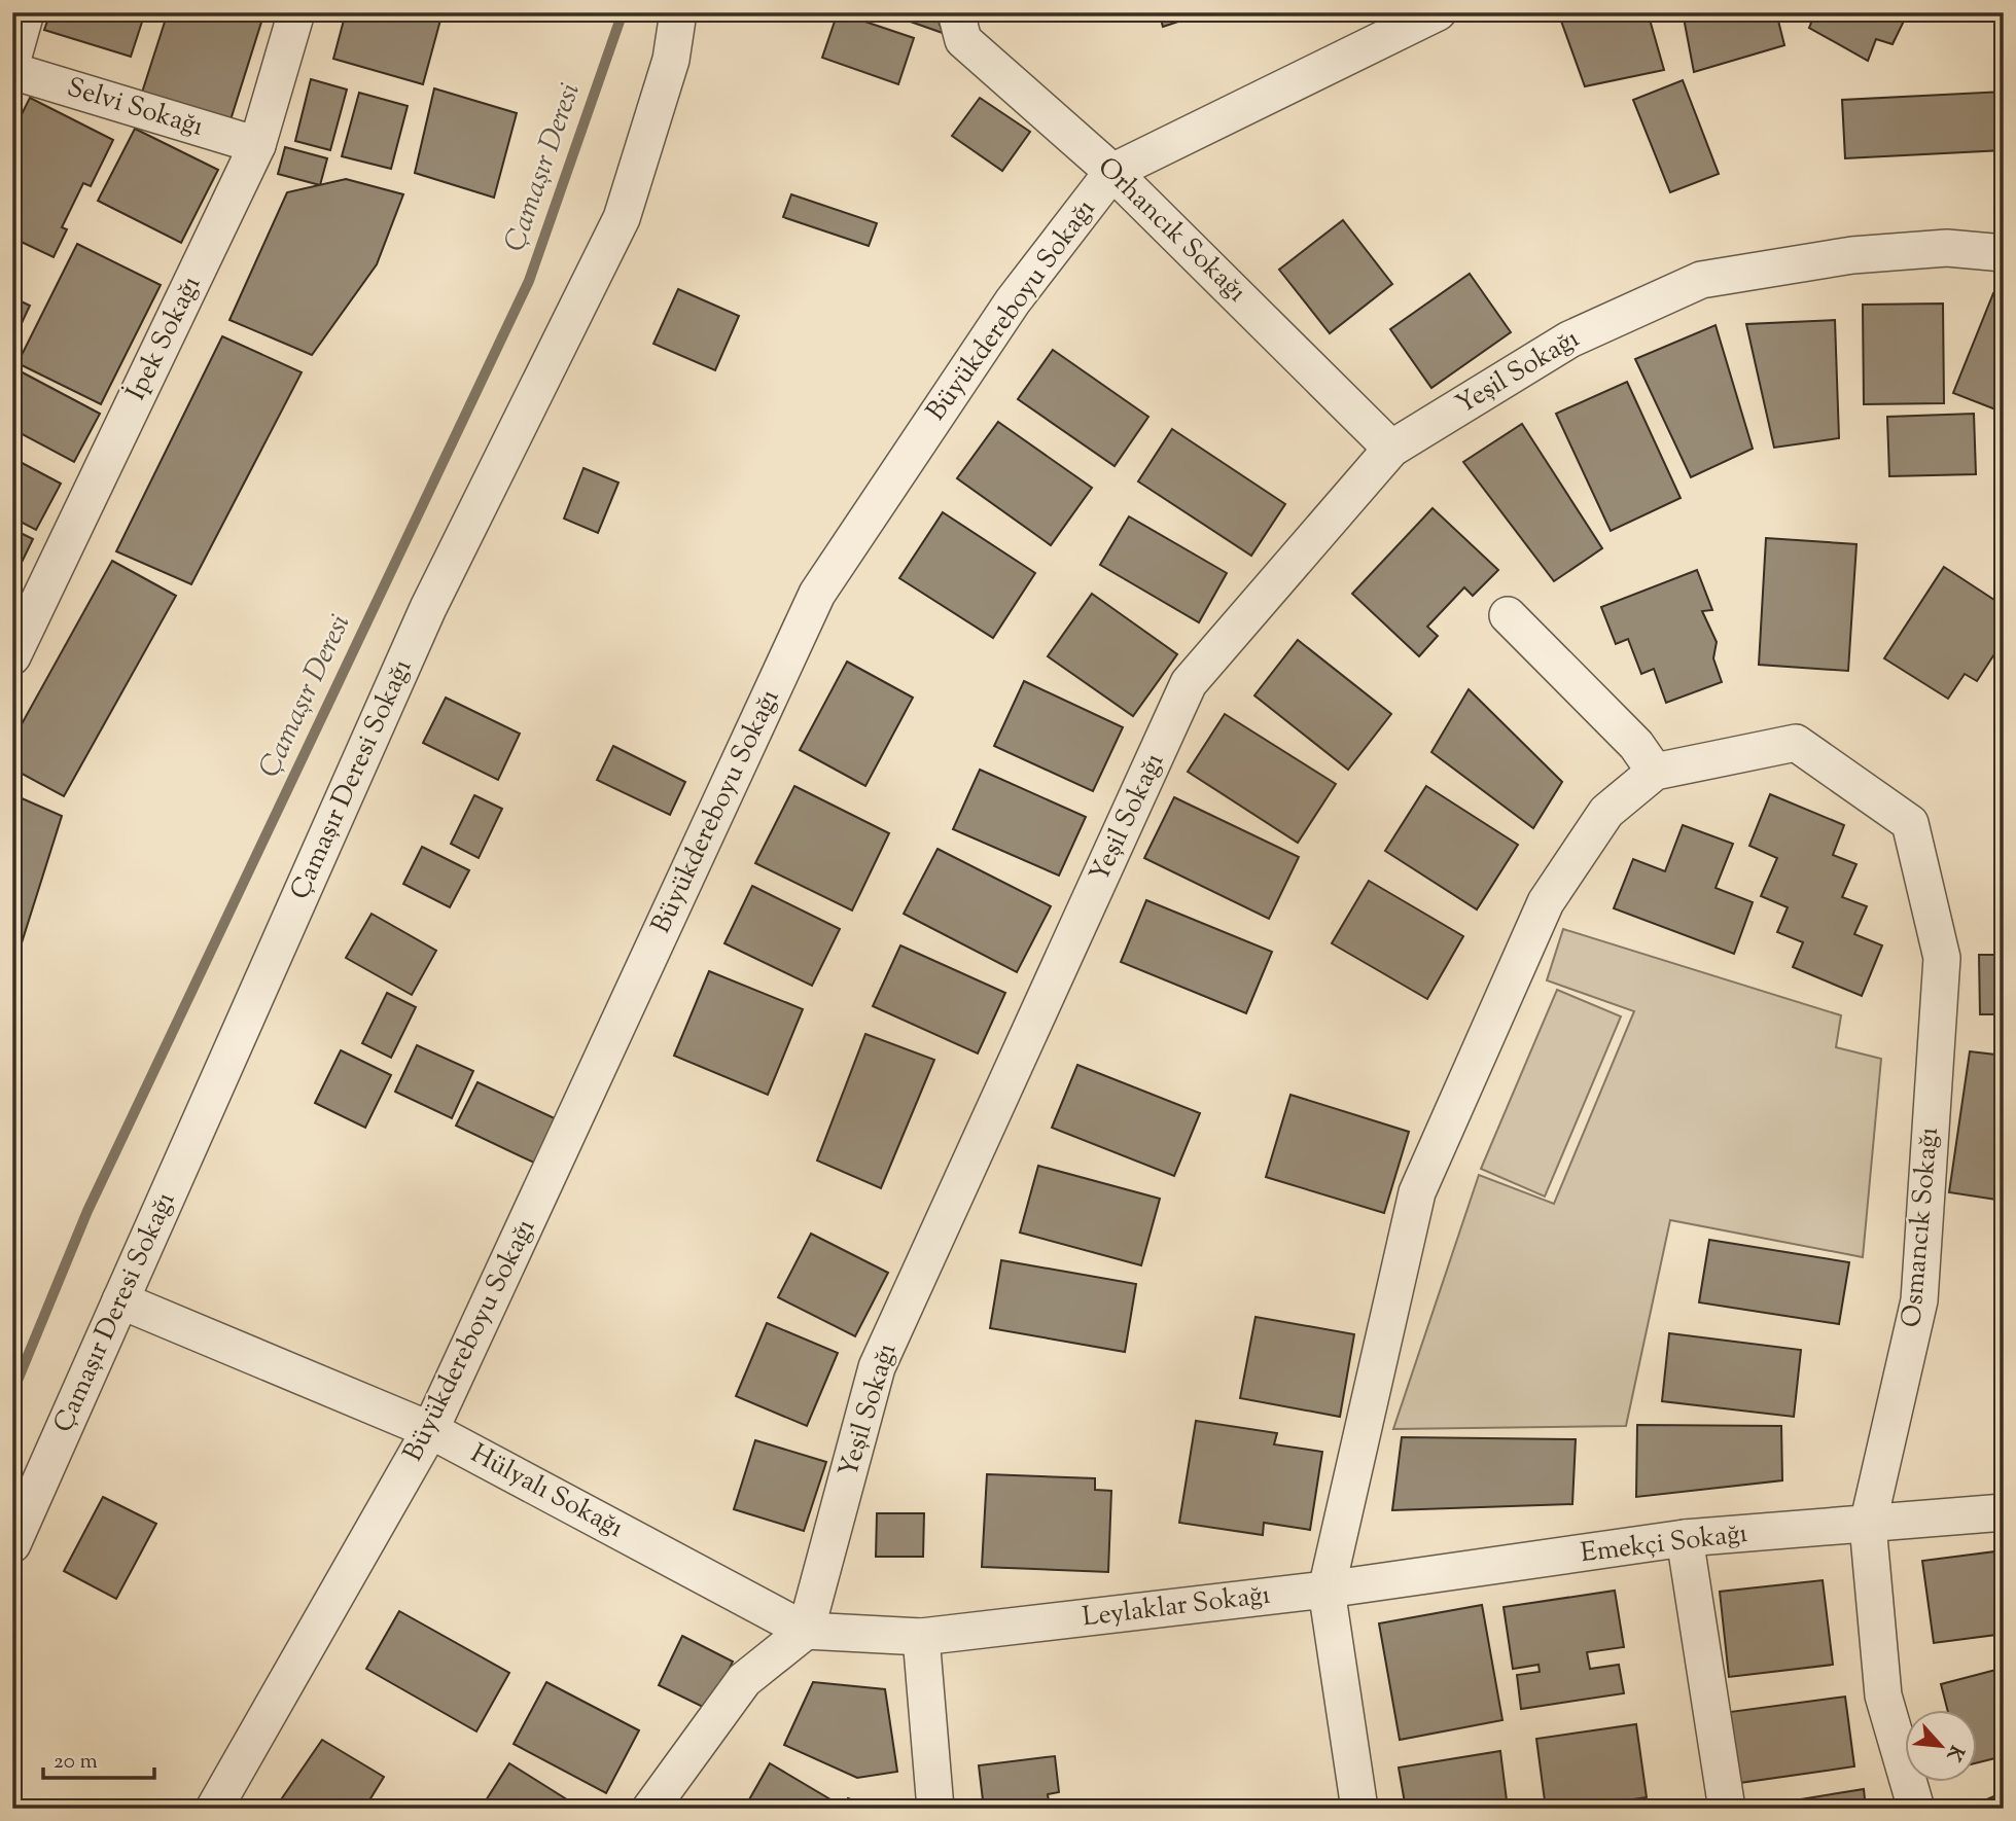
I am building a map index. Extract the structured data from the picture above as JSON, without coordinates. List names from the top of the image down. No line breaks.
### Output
{"streets":{"street":["Selvi Sokağı","Orhancık Sokağı","Büyükdereboyu Sokağı","İpek Sokağı","Yeşil Sokağı","Çamaşır Deresi Sokağı","Osmancık Sokağı","Hülyalı Sokağı","Emekçi Sokağı","Leylaklar Sokağı"]},"crossings":[["Selvi Sokağı","İpek Sokağı"],["Orhancık Sokağı","Büyükdereboyu Sokağı"],["Orhancık Sokağı","Yeşil Sokağı"],["Büyükdereboyu Sokağı","Hülyalı Sokağı"],["Yeşil Sokağı","Hülyalı Sokağı"],["Yeşil Sokağı","Leylaklar Sokağı"],["Çamaşır Deresi Sokağı","Hülyalı Sokağı"],["Osmancık Sokağı","Emekçi Sokağı"],["Hülyalı Sokağı","Leylaklar Sokağı"],["Emekçi Sokağı","Leylaklar Sokağı"]],"water":["Çamaşır Deresi"],"scale_bar":"20 m","north":"bottom right"}
